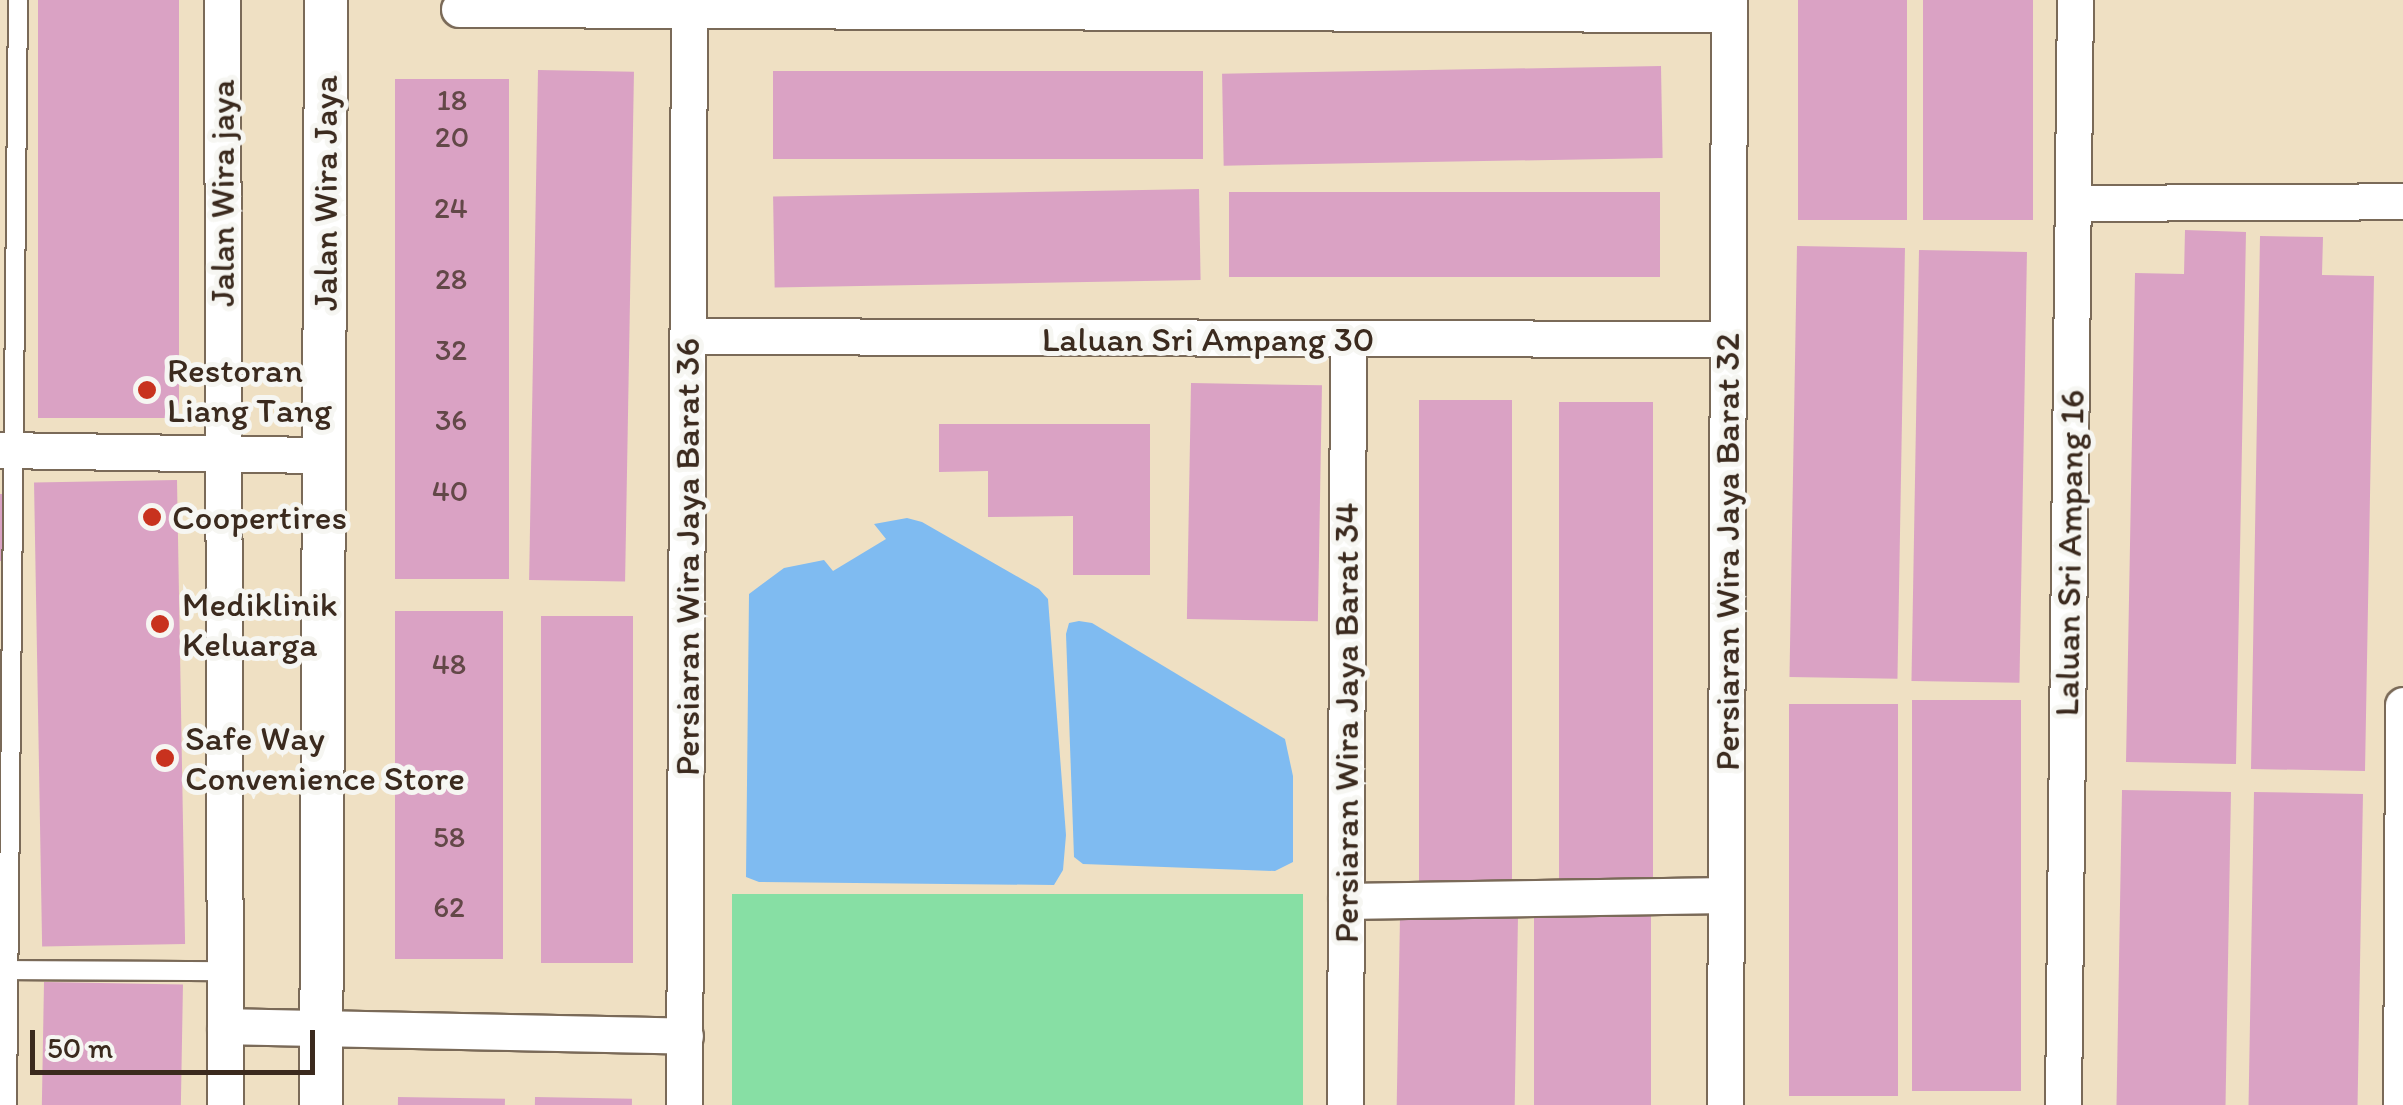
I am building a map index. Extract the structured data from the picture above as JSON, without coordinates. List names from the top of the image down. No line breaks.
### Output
{"streets":{"street":["Jalan Wira jaya","Jalan Wira Jaya","Laluan Sri Ampang 30","Persiaran Wira Jaya Barat 32","Laluan Sri Ampang 16","Persiaran Wira Jaya Barat 36","Persiaran Wira Jaya Barat 34"]},"crossings":[["Laluan Sri Ampang 30","Persiaran Wira Jaya Barat 32"],["Laluan Sri Ampang 30","Persiaran Wira Jaya Barat 36"],["Laluan Sri Ampang 30","Persiaran Wira Jaya Barat 34"]],"places":["Restoran Liang Tang","Coopertires","Mediklinik Keluarga","Safe Way Convenience Store"],"house_numbers":["18","20","24","28","32","36","40","48","58","62"],"scale_bar":"50 m"}
